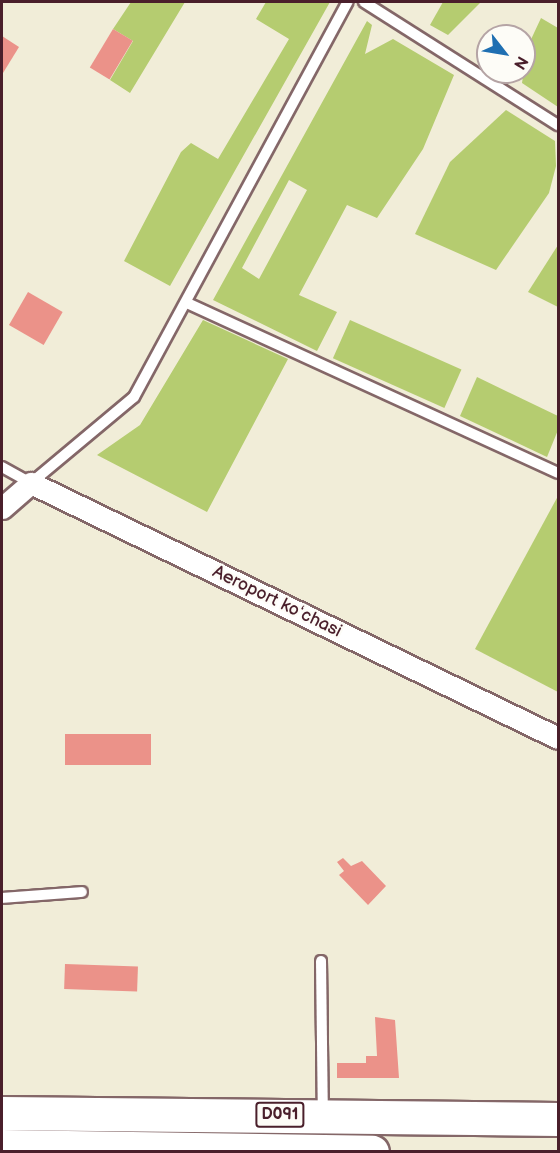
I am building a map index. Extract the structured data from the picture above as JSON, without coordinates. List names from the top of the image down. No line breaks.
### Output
{"streets":{"highway":["D091"],"street":["Aeroport koʻchasi"]},"north":"bottom right"}
